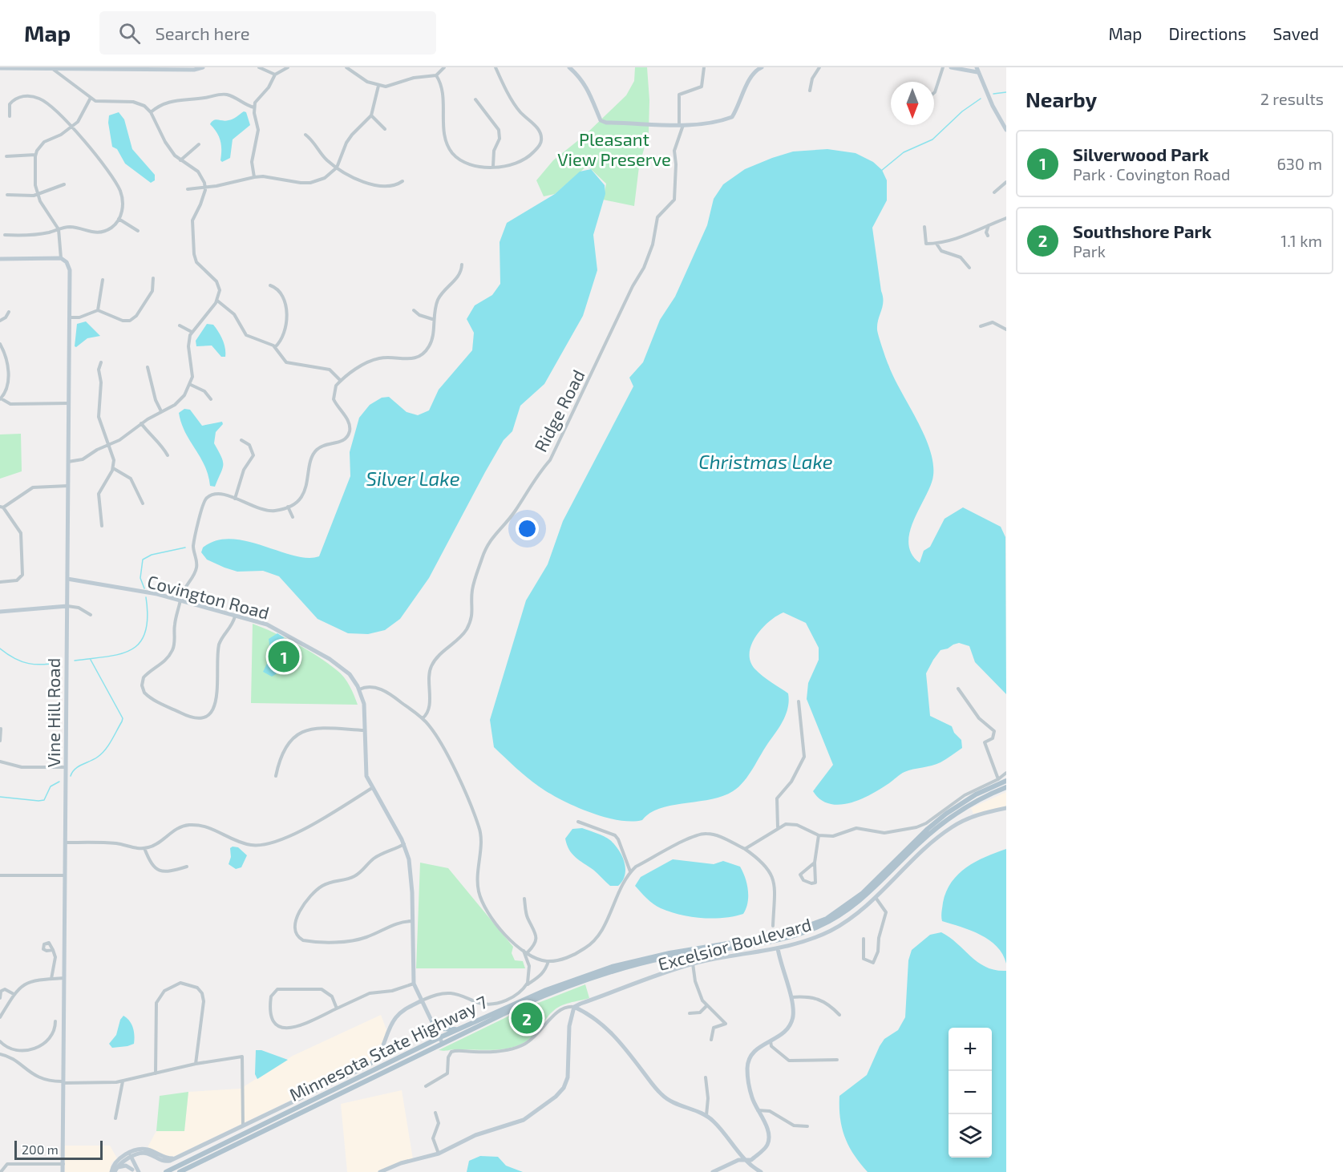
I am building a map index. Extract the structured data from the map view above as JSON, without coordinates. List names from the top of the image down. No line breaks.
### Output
{"streets":{"main road":["Minnesota State Highway 7"],"street":["Ridge Road","Covington Road","Vine Hill Road","Excelsior Boulevard"]},"crossings":[["Covington Road","Vine Hill Road"]],"water":["Christmas Lake","Silver Lake"],"parks":["Pleasant View Preserve"],"scale_bar":"200 m","north":"bottom","page":{"header":"Map","search":"Search here","nav":["Map","Directions","Saved"],"heading":["Nearby","2 results"],"list":[{"mark":"1","name":"Silverwood Park","note":"Park · Covington Road","value":"630 m"},{"mark":"2","name":"Southshore Park","note":"Park","value":"1.1 km"}],"pins":["1","2"],"map_buttons":["+","−"],"scale":"200 m"}}
